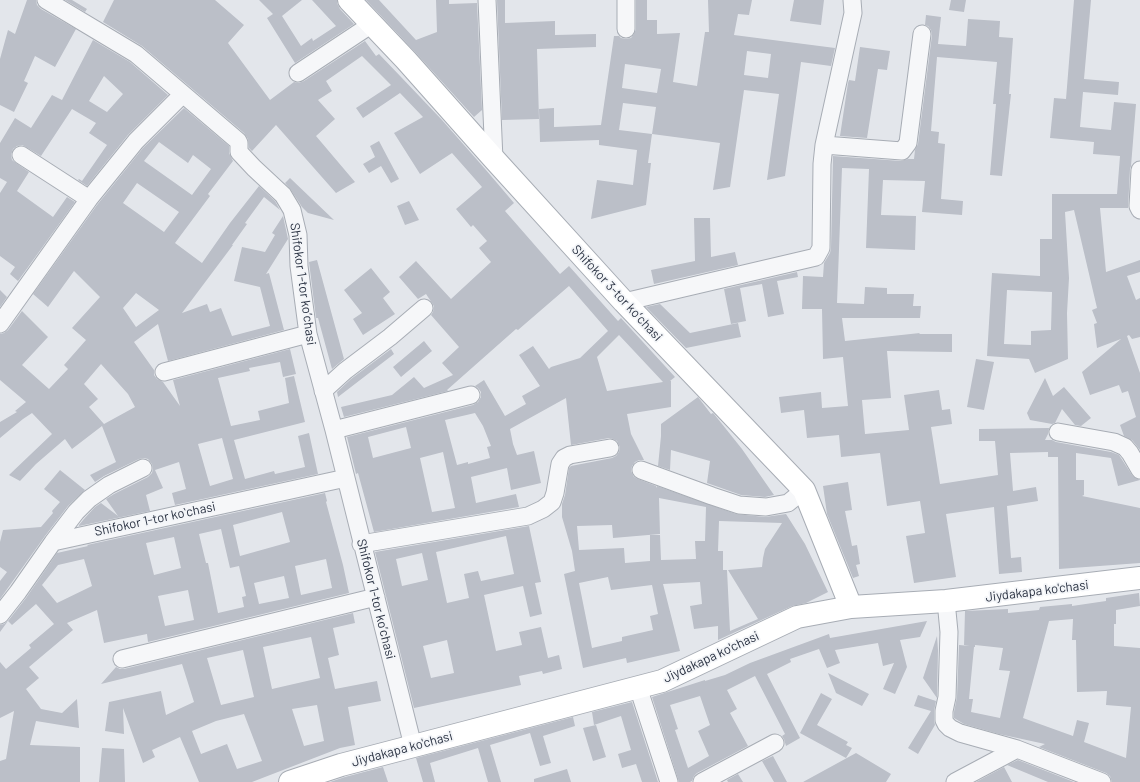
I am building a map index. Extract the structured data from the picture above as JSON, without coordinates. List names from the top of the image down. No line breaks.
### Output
{"streets":{"street":["Shifokor 1-tor koʼchasi","Shifokor 3-tor koʼchasi","Shifokor 1-tor koʻchasi","Jiydakapa ko'chasi"]},"crossings":[["Shifokor 1-tor koʼchasi","Shifokor 1-tor koʻchasi"],["Shifokor 1-tor koʼchasi","Jiydakapa ko'chasi"],["Shifokor 3-tor koʼchasi","Jiydakapa ko'chasi"]]}
